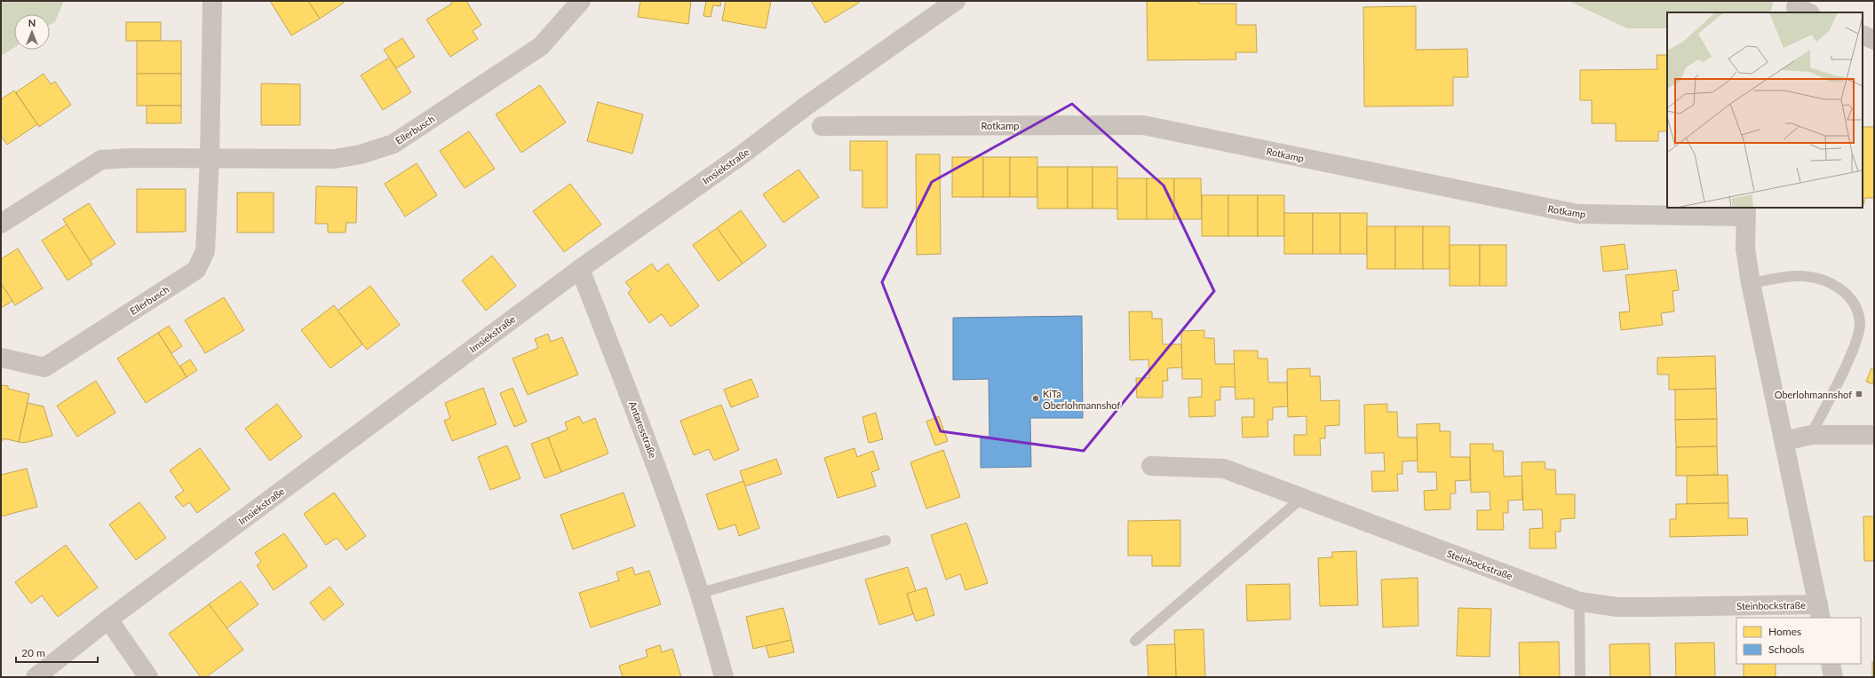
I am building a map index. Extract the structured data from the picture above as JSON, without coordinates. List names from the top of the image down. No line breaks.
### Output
{"streets":{"street":["Rotkamp","Ellerbusch","Imsiekstraße","Antaresstraße","Steinbockstraße"]},"crossings":[["Imsiekstraße","Antaresstraße"]],"places":{"transit":["Oberlohmannshof"],"other":["KiTa Oberlohmannshof"]},"legend":["Homes","Schools"],"scale_bar":"20 m","north":"top"}
